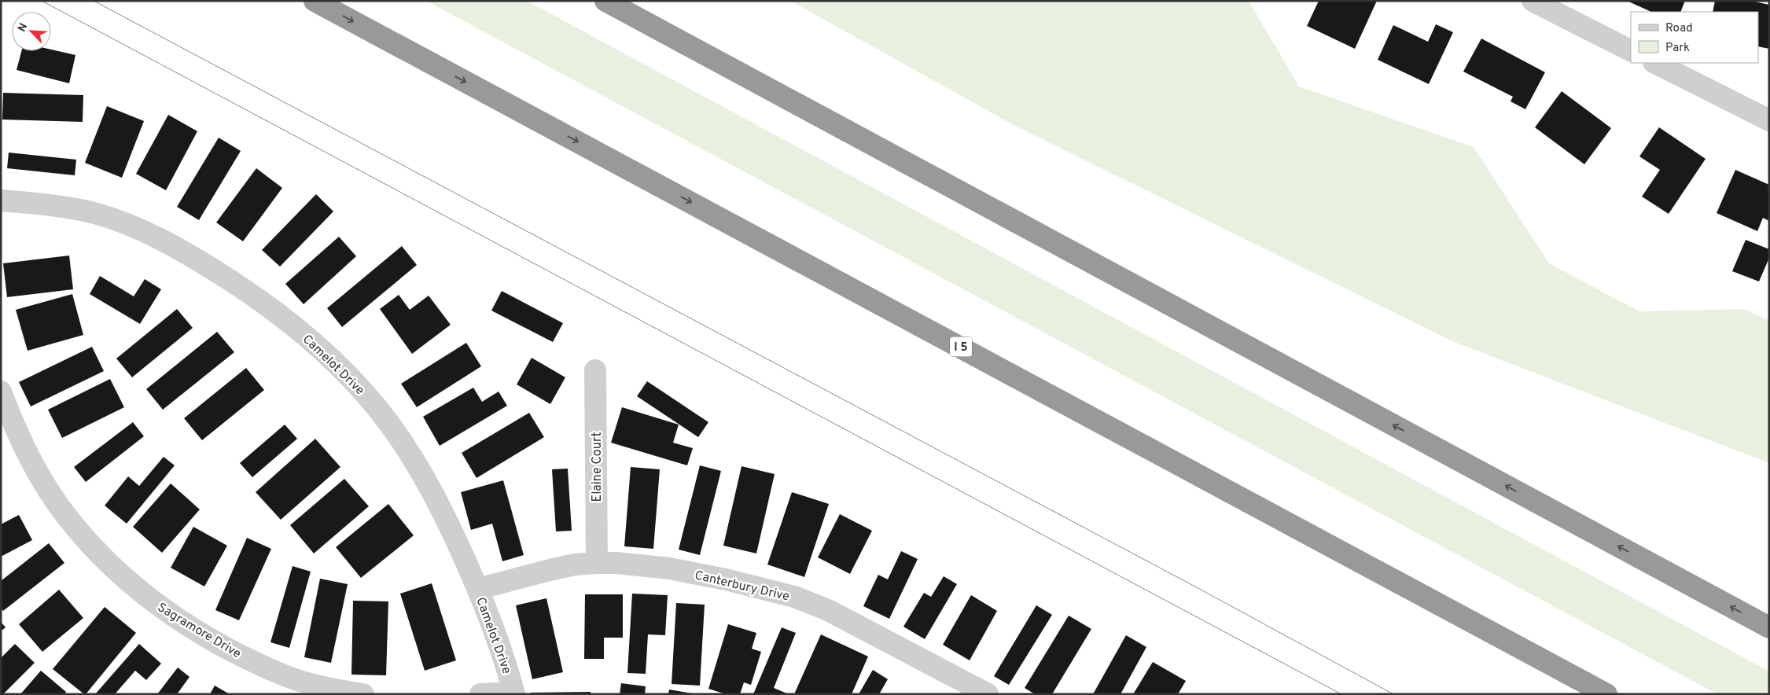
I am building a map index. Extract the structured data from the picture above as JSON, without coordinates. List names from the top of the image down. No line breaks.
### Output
{"streets":{"highway":["I 5"],"street":["Camelot Drive","Elaine Court","Canterbury Drive","Sagramore Drive"]},"crossings":[["Camelot Drive","Canterbury Drive"],["Elaine Court","Canterbury Drive"]],"legend":["Road","Park"],"north":"top left"}
